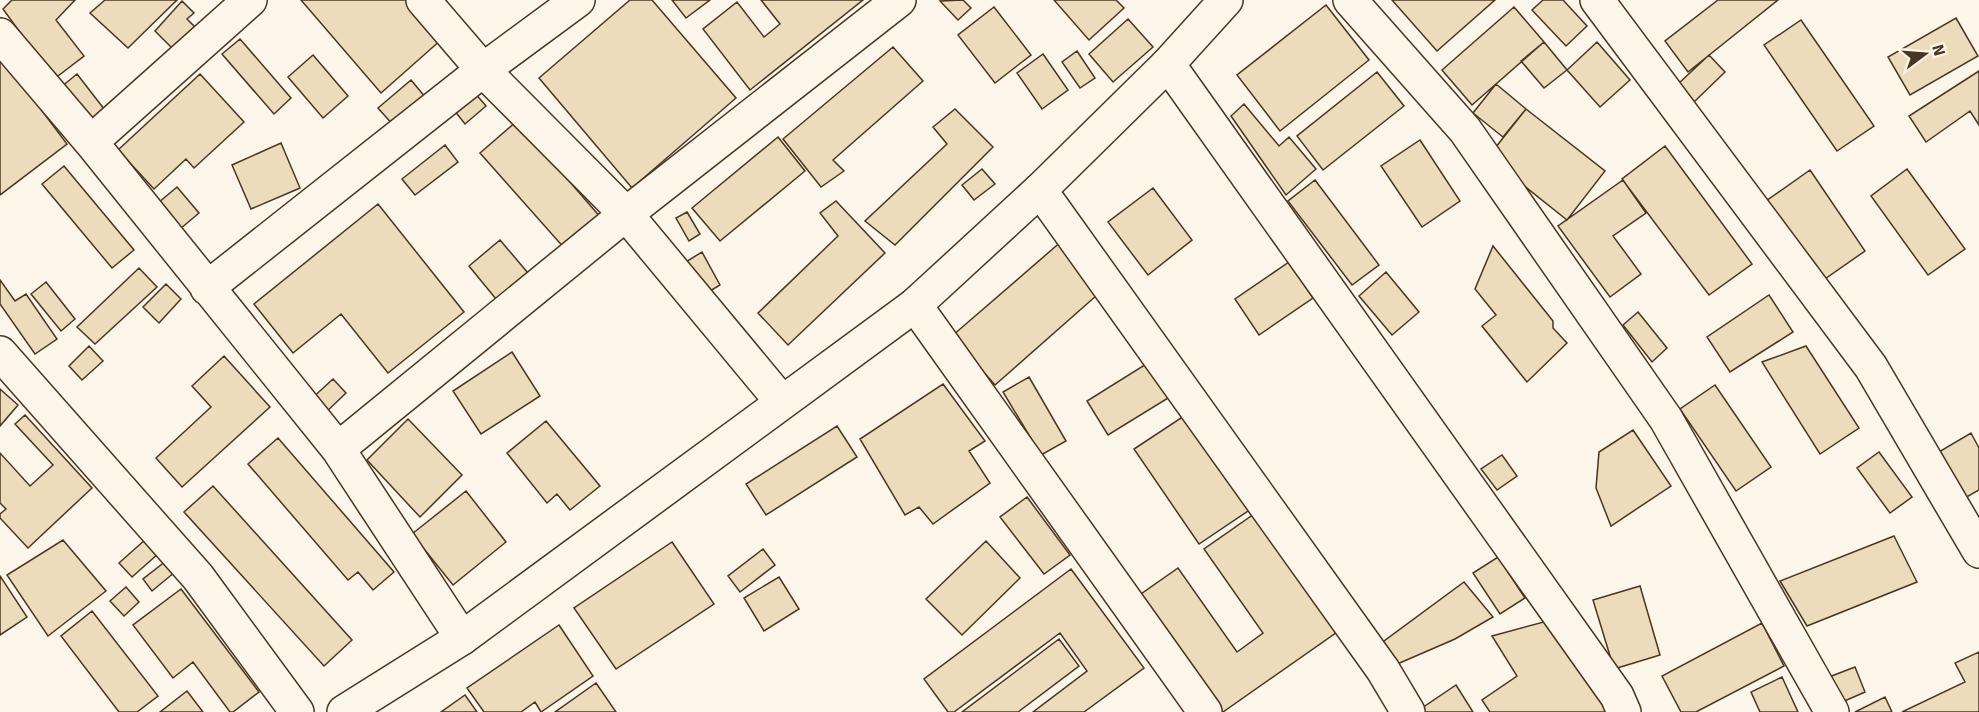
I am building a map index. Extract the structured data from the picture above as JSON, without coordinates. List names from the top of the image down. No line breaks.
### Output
{"north":"right"}
